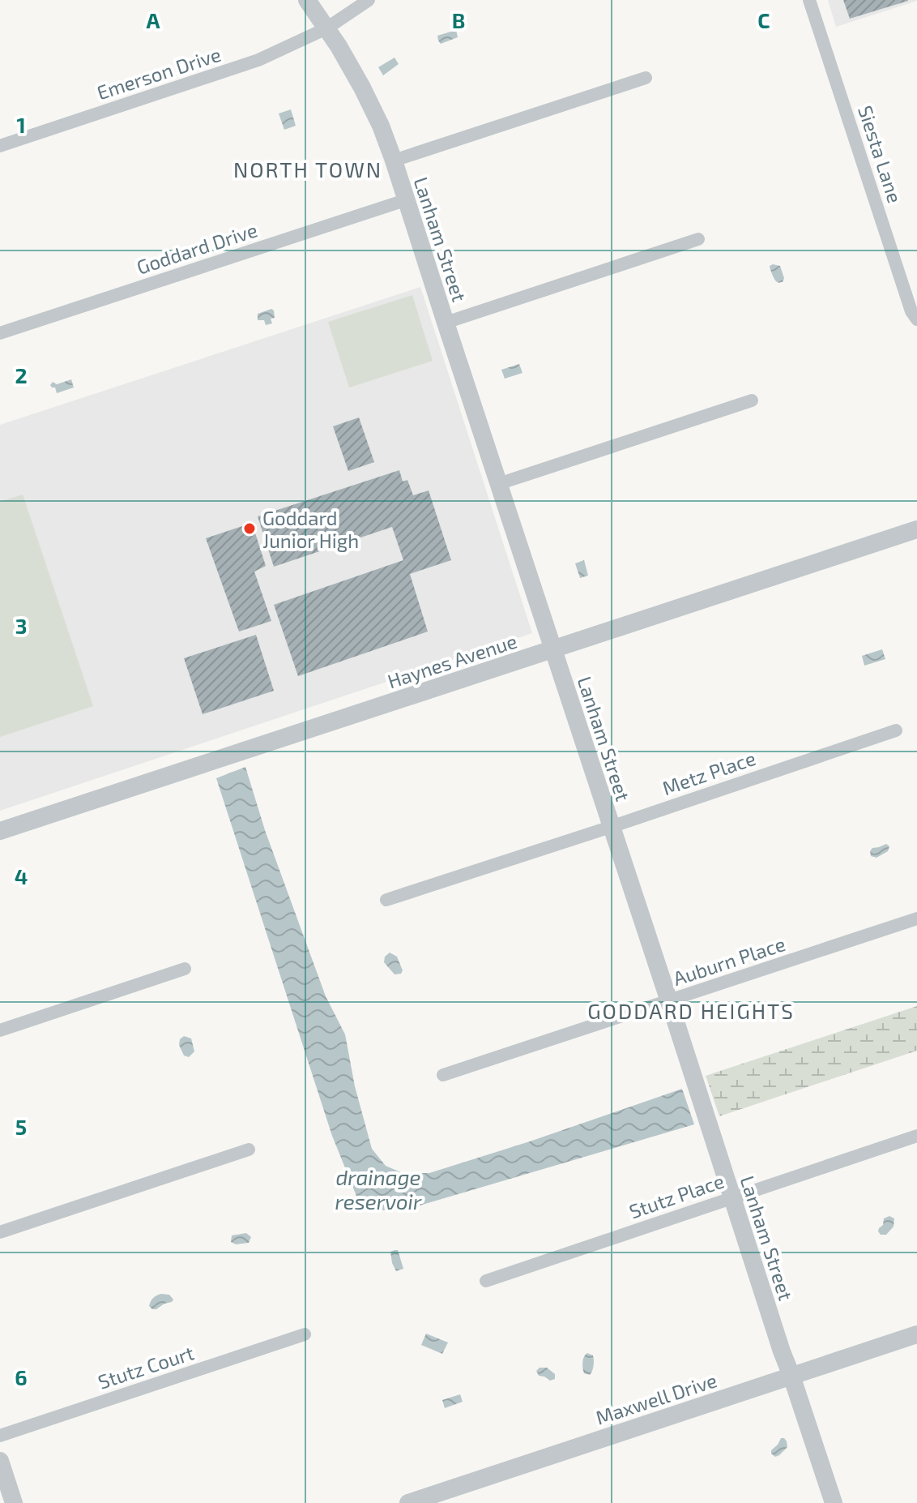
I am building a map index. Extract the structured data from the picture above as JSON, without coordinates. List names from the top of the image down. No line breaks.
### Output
{"streets":{"street":["Emerson Drive","Siesta Lane","Lanham Street","Goddard Drive","Haynes Avenue","Metz Place","Auburn Place","Stutz Place","Stutz Court","Maxwell Drive"]},"crossings":[["Emerson Drive","Lanham Street"],["Lanham Street","Goddard Drive"],["Lanham Street","Haynes Avenue"],["Lanham Street","Metz Place"],["Lanham Street","Auburn Place"],["Lanham Street","Stutz Place"],["Lanham Street","Maxwell Drive"]],"districts":["NORTH TOWN","GODDARD HEIGHTS"],"water":["drainage reservoir"],"places":["Goddard Junior High"],"grid":{"columns":["A","B","C"],"rows":["1","2","3","4","5","6"]}}
